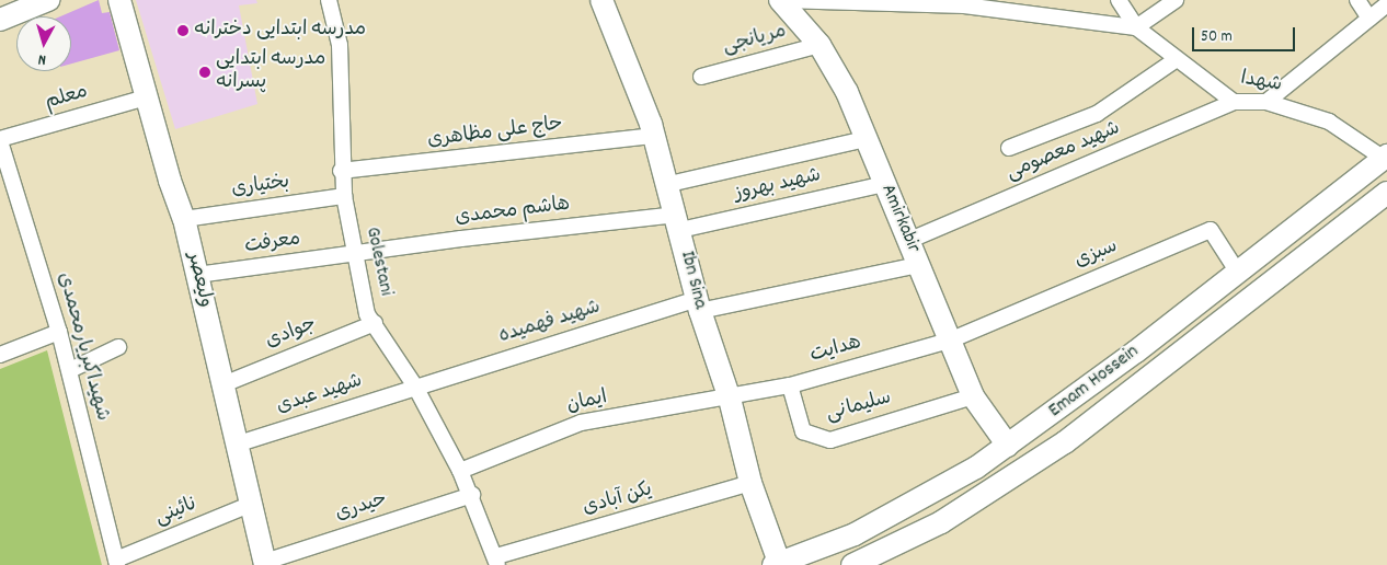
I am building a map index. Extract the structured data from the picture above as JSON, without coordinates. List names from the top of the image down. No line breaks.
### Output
{"streets":{"street":["مریانجی","شهدا","معلم","حاج علی مظاهری","شهید معصومی","شهید بهروز","بختیاری","هاشم محمدی","Amirkabir","معرفت","سبزی","Golestani","ولیعصر","Ibn Sina","شهید فهمیده","جوادی","شهیداکبریارمحمدی","هدایت","Emam Hossein","شهید عبدی","ایمان","سلیمانی","یکن آبادی","حیدری","نائینی"]},"crossings":[["مریانجی","Amirkabir"],["شهدا","شهید معصومی"],["شهدا","Emam Hossein"],["معلم","ولیعصر"],["معلم","شهیداکبریارمحمدی"],["حاج علی مظاهری","Golestani"],["حاج علی مظاهری","Ibn Sina"],["شهید معصومی","Amirkabir"],["شهید بهروز","هاشم محمدی"],["شهید بهروز","Amirkabir"],["شهید بهروز","Ibn Sina"],["بختیاری","Golestani"],["بختیاری","ولیعصر"],["هاشم محمدی","معرفت"],["هاشم محمدی","Golestani"],["هاشم محمدی","Ibn Sina"],["Amirkabir","سبزی"],["Amirkabir","شهید فهمیده"],["Amirkabir","هدایت"],["Amirkabir","Emam Hossein"],["Amirkabir","سلیمانی"],["معرفت","Golestani"],["معرفت","ولیعصر"],["سبزی","هدایت"],["سبزی","Emam Hossein"],["Golestani","شهید فهمیده"],["Golestani","جوادی"],["Golestani","شهید عبدی"],["Golestani","ایمان"],["Golestani","یکن آبادی"],["Golestani","حیدری"],["ولیعصر","جوادی"],["ولیعصر","شهید عبدی"],["ولیعصر","حیدری"],["ولیعصر","نائینی"],["Ibn Sina","شهید فهمیده"],["Ibn Sina","هدایت"],["Ibn Sina","Emam Hossein"],["Ibn Sina","ایمان"],["Ibn Sina","یکن آبادی"],["شهید فهمیده","شهید عبدی"],["شهیداکبریارمحمدی","نائینی"],["هدایت","ایمان"],["هدایت","سلیمانی"]],"places":["مدرسه ابتدایی دخترانه","مدرسه ابتدایی پسرانه"],"scale_bar":"50 m","north":"bottom"}
